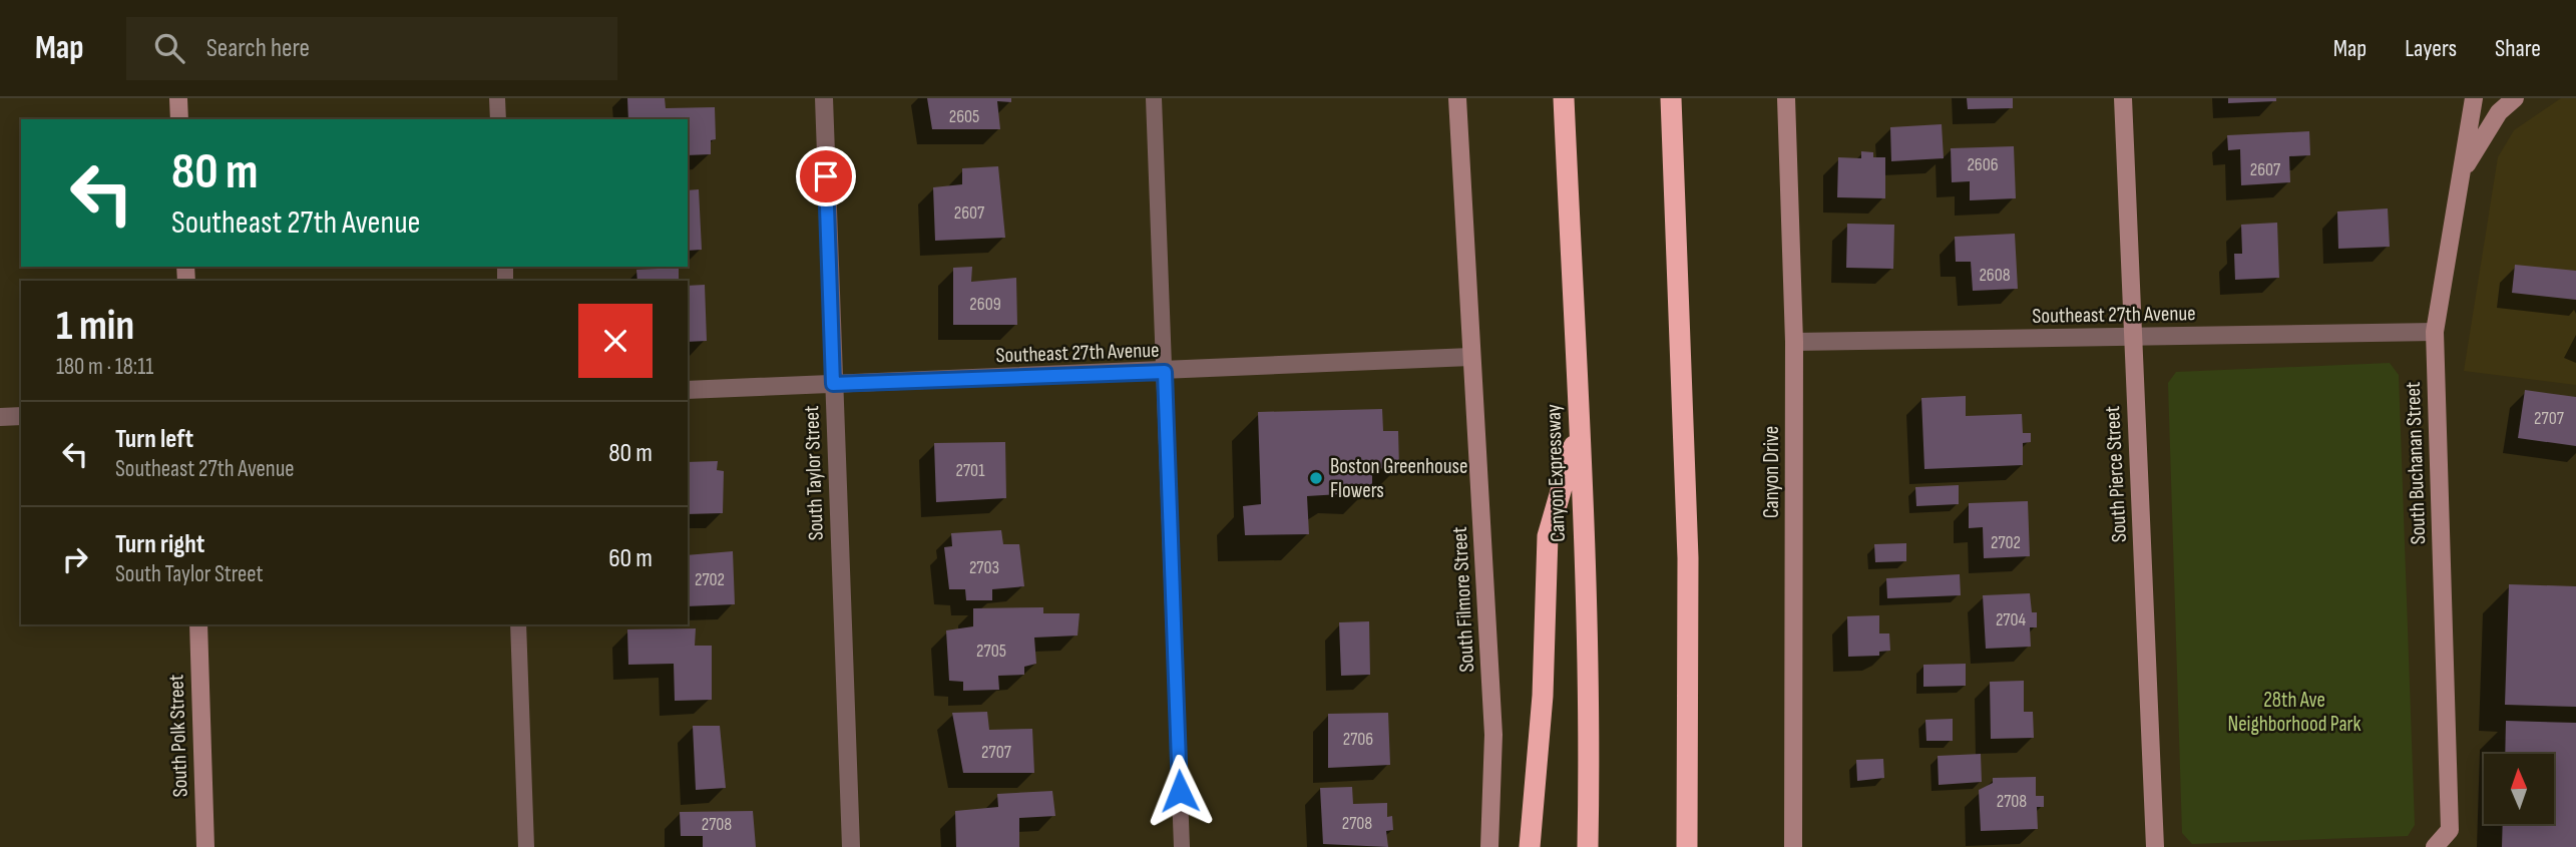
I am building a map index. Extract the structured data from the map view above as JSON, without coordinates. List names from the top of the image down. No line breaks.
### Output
{"streets":{"highway":["Canyon Expressway"],"main road":["South Buchanan Street","Canyon Drive","South Pierce Street","South Filmore Street","South Polk Street"],"street":["Southeast 27th Avenue","South Taylor Street"]},"crossings":[["Southeast 27th Avenue","South Buchanan Street"],["Southeast 27th Avenue","Canyon Drive"],["Southeast 27th Avenue","South Taylor Street"],["Southeast 27th Avenue","South Pierce Street"],["Southeast 27th Avenue","South Filmore Street"]],"parks":["28th Ave Neighborhood Park"],"places":["Boston Greenhouse Flowers"],"house_numbers":["2605","2606","2607","2607","2608","2609","2707","2701","2702","2703","2702","2704","2705","2706","2707","2708","2708","2708"],"north":"top","page":{"header":"Map","search":"Search here","nav":["Map","Layers","Share"],"turn":["80 m","Southeast 27th Avenue"],"heading":["1 min","180 m · 18:11"],"list":[{"name":"Turn left","note":"Southeast 27th Avenue","value":"80 m"},{"name":"Turn right","note":"South Taylor Street","value":"60 m"}]}}
